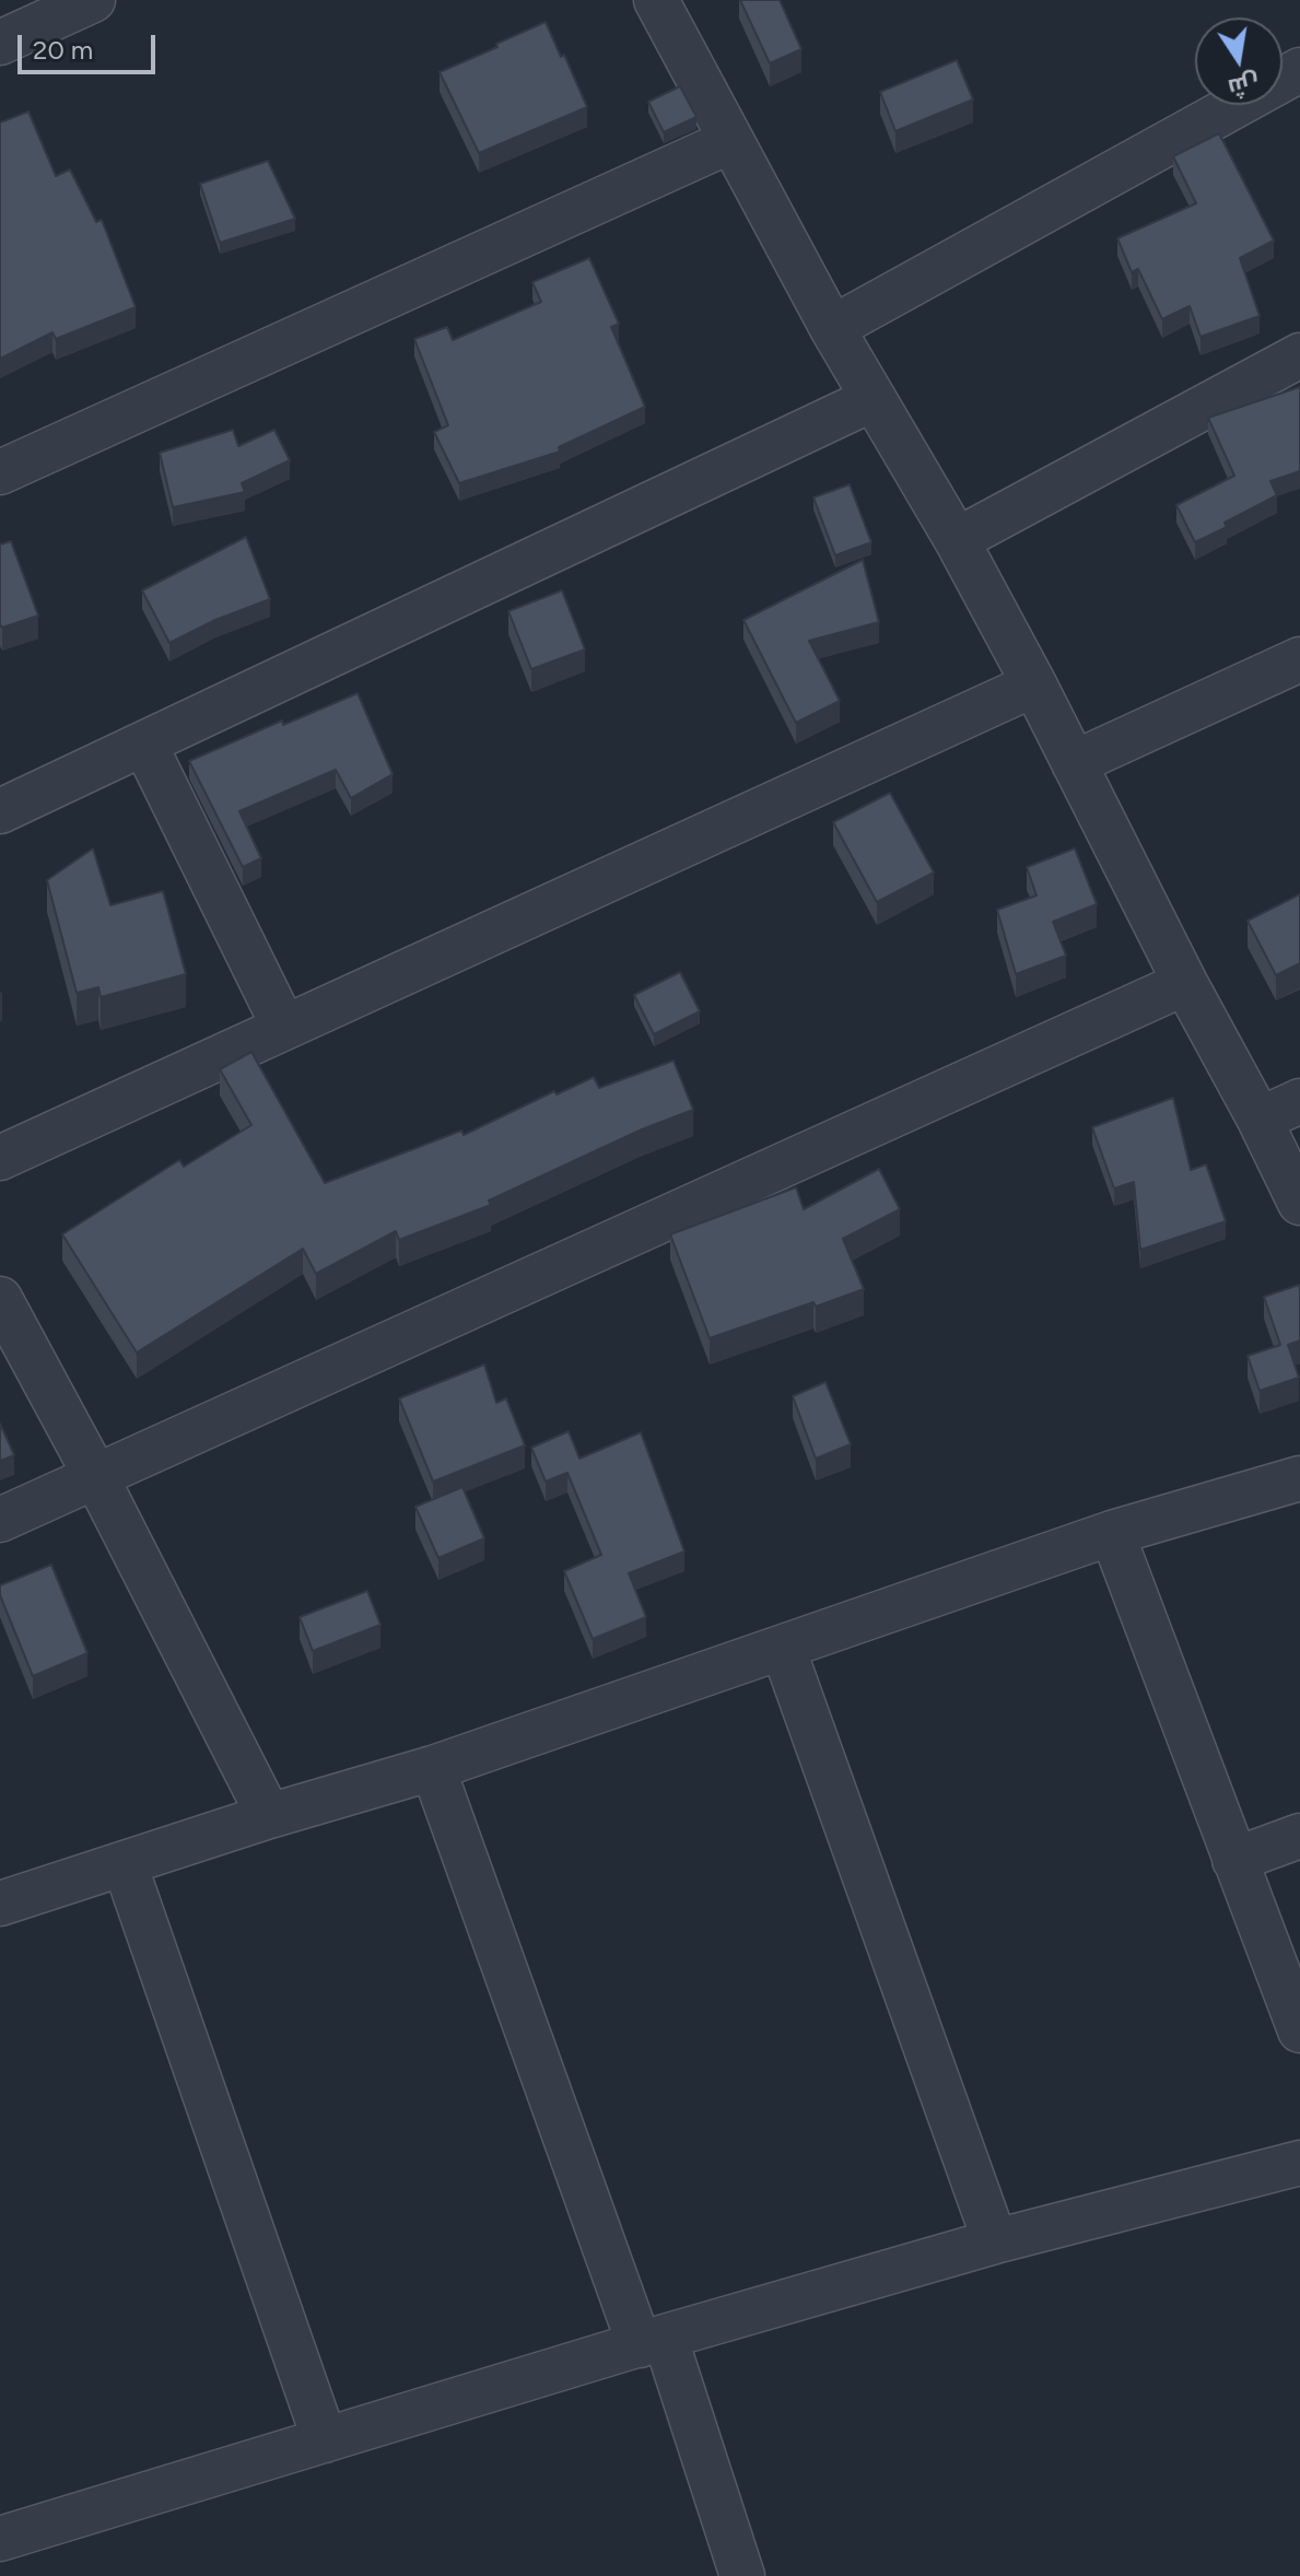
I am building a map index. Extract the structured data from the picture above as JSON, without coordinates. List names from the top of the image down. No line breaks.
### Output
{"scale_bar":"20 m","north":"bottom"}
